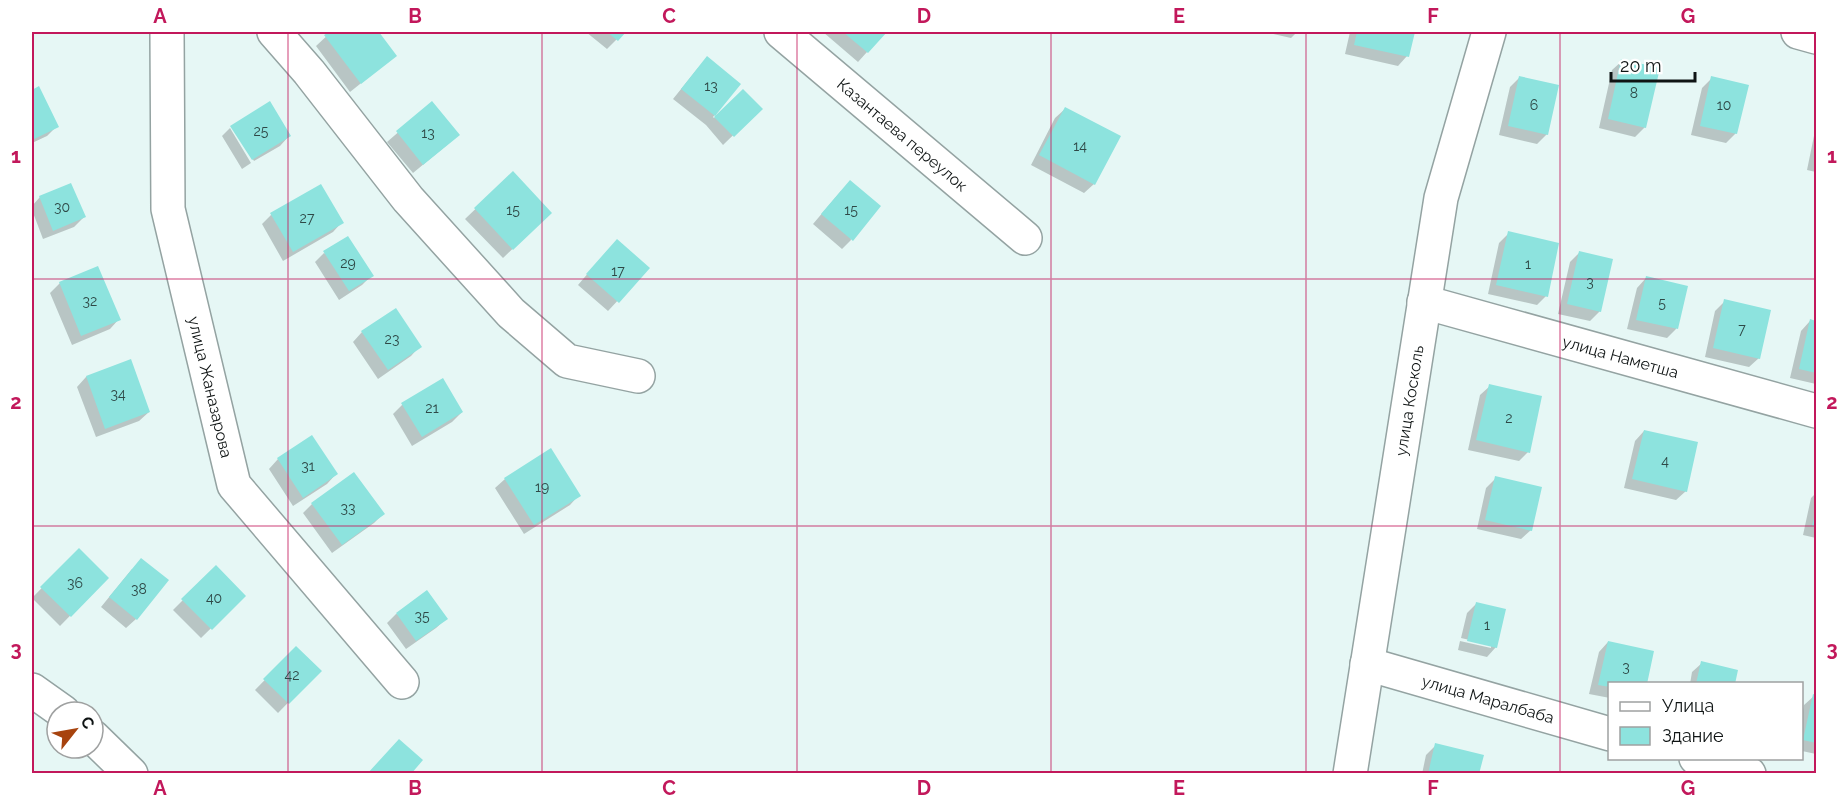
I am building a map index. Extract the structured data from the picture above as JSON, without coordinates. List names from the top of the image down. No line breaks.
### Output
{"streets":{"street":["Казантаева переулок","улица Наметша","улица Жаназарова","улица Косколь","улица Маралбаба"]},"crossings":[["улица Наметша","улица Косколь"],["улица Косколь","улица Маралбаба"]],"house_numbers":["13","8","6","10","25","13","14","30","15","15","27","29","1","17","3","32","5","7","23","34","21","2","4","31","19","33","36","38","40","35","1","3","42"],"legend":["Улица","Здание"],"scale_bar":"20 m","north":"top right","grid":{"columns":["A","B","C","D","E","F","G"],"rows":["1","2","3"]}}
